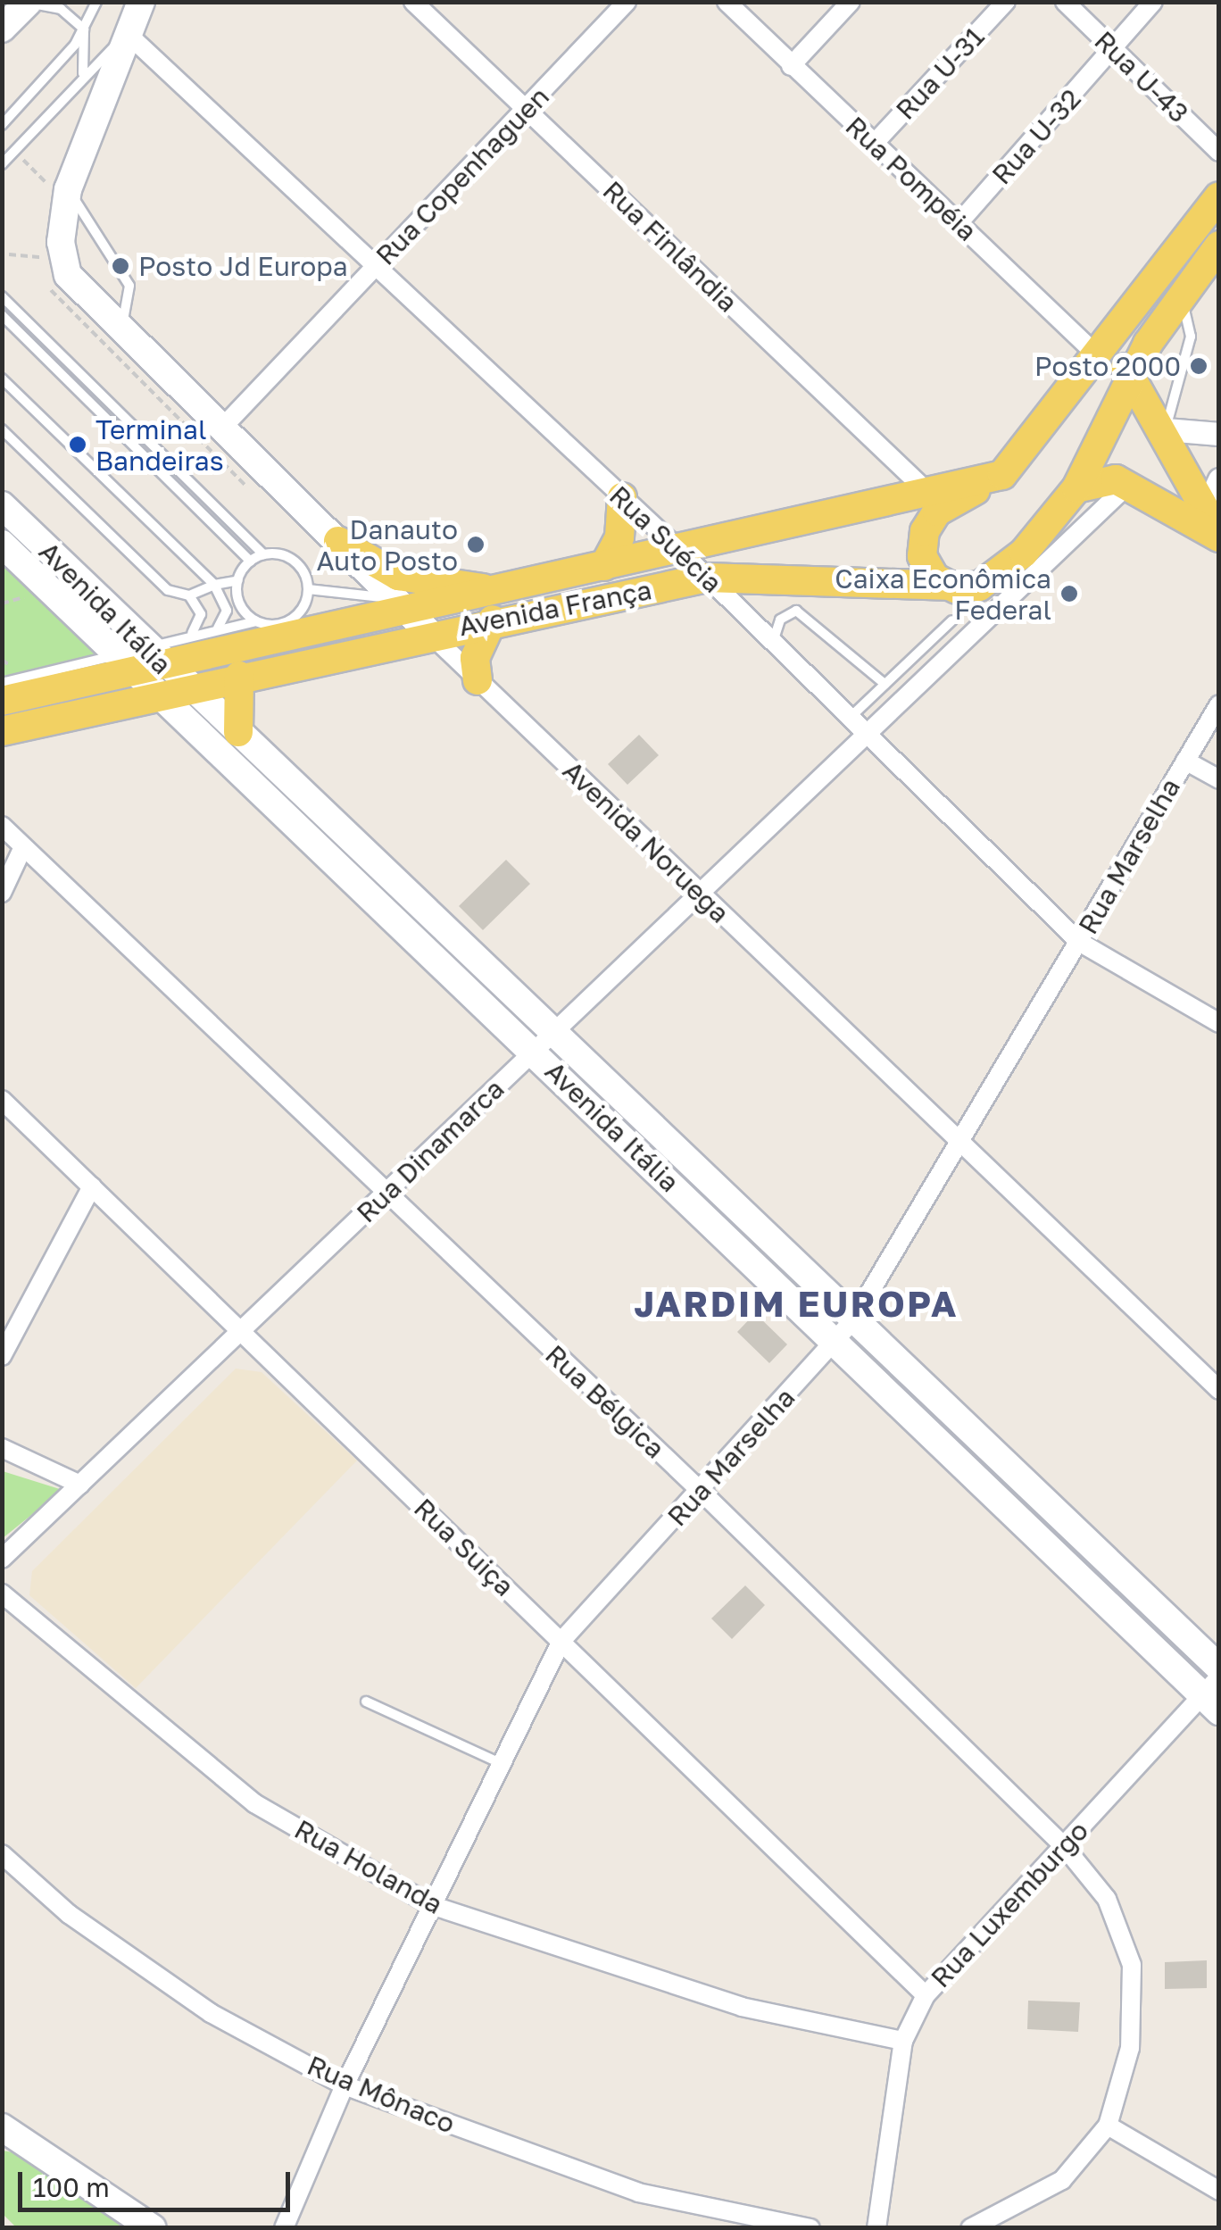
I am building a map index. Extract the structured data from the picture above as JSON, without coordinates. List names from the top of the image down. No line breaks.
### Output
{"streets":{"main road":["Avenida Itália","Avenida França","Avenida Noruega"],"street":["Rua U-31","Rua U-43","Rua U-32","Rua Copenhaguen","Rua Pompéia","Rua Finlândia","Rua Suécia","Rua Marselha","Rua Dinamarca","Rua Bélgica","Rua Suiça","Rua Holanda","Rua Luxemburgo","Rua Mônaco"]},"crossings":[["Rua U-31","Rua Pompéia"],["Rua U-43","Rua U-32"],["Rua U-32","Rua Pompéia"],["Rua Copenhaguen","Rua Finlândia"],["Rua Copenhaguen","Rua Suécia"],["Rua Copenhaguen","Avenida Noruega"],["Rua Finlândia","Avenida França"],["Rua Suécia","Avenida França"],["Rua Suécia","Rua Marselha"],["Rua Suécia","Rua Dinamarca"],["Avenida Itália","Avenida França"],["Avenida Itália","Rua Marselha"],["Avenida Itália","Rua Dinamarca"],["Avenida Itália","Rua Luxemburgo"],["Avenida França","Avenida Noruega"],["Avenida Noruega","Rua Marselha"],["Avenida Noruega","Rua Dinamarca"],["Rua Marselha","Rua Bélgica"],["Rua Marselha","Rua Suiça"],["Rua Marselha","Rua Holanda"],["Rua Marselha","Rua Mônaco"],["Rua Dinamarca","Rua Bélgica"],["Rua Dinamarca","Rua Suiça"],["Rua Bélgica","Rua Luxemburgo"],["Rua Suiça","Rua Luxemburgo"],["Rua Holanda","Rua Luxemburgo"]],"districts":["JARDIM EUROPA"],"places":["Posto Jd Europa","Posto 2000","Terminal Bandeiras","Danauto Auto Posto","Caixa Econômica Federal"],"scale_bar":"100 m"}
